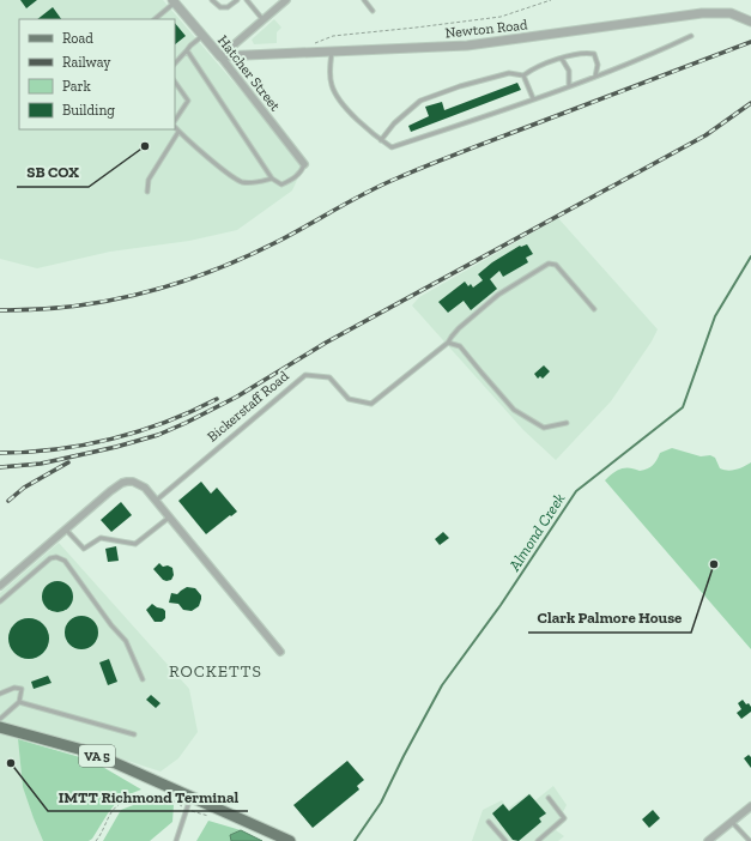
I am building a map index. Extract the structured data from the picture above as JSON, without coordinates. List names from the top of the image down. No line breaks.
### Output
{"streets":{"main road":["VA 5"],"street":["Newton Road","Hatcher Street"],"lane":["Bickerstaff Road"]},"crossings":[["Newton Road","Hatcher Street"]],"districts":["ROCKETTS"],"water":["Almond Creek"],"places":["SB COX","Clark Palmore House","IMTT Richmond Terminal"],"legend":["Road","Railway","Park","Building"]}
